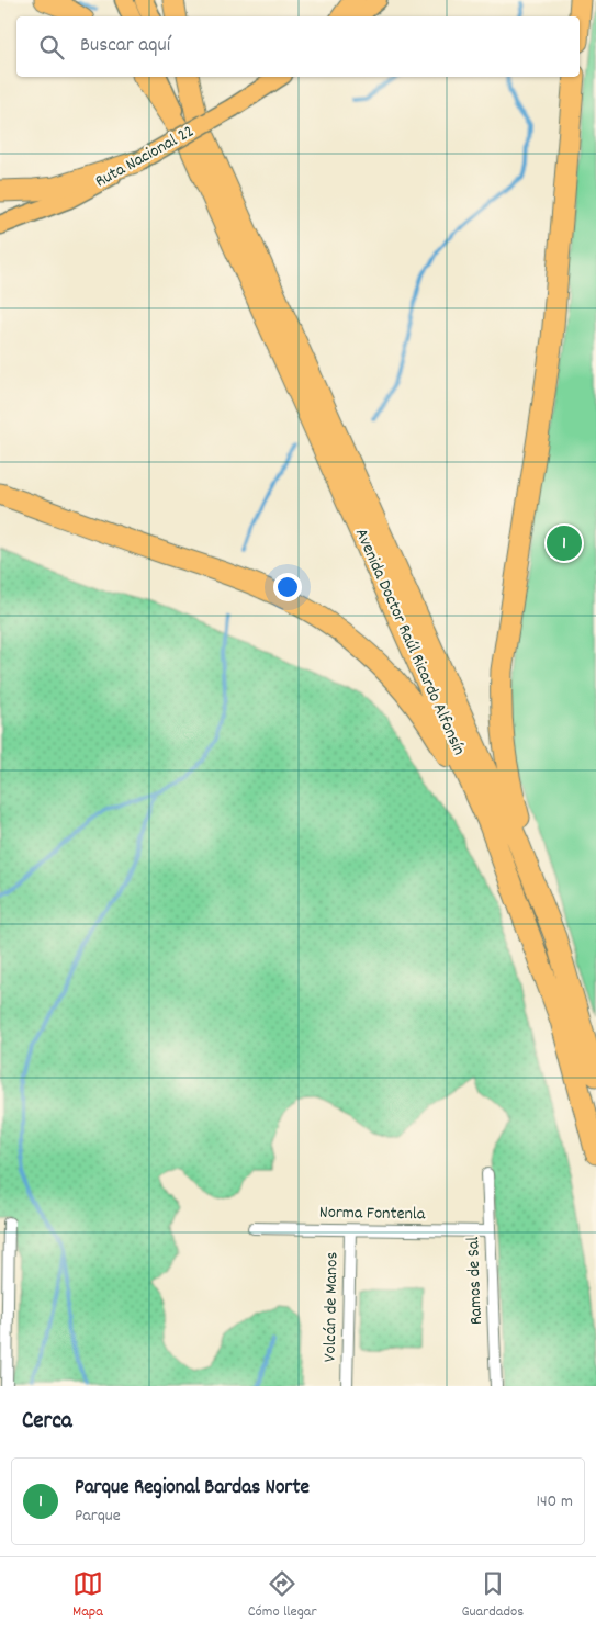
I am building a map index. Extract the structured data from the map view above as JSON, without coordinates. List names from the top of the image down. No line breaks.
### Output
{"streets":{"highway":["Ruta Nacional 22","Avenida Doctor Raúl Ricardo Alfonsín"],"street":["Norma Fontenla","Ramos de Sal","Volcán de Manos"]},"crossings":[["Norma Fontenla","Ramos de Sal"],["Norma Fontenla","Volcán de Manos"]],"page":{"search":"Buscar aquí","pins":"1","heading":"Cerca","list":[{"mark":"1","name":"Parque Regional Bardas Norte","note":"Parque","value":"140 m"}],"nav":["Mapa","Cómo llegar","Guardados"]}}
